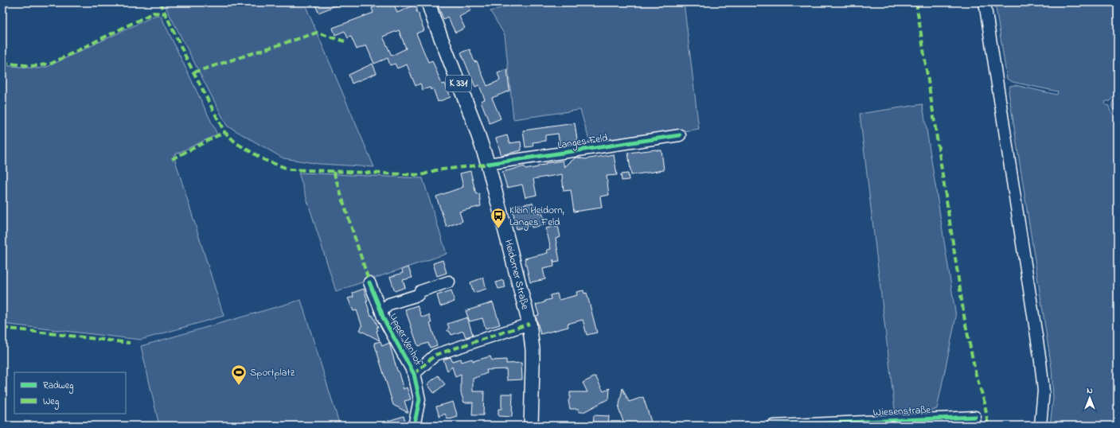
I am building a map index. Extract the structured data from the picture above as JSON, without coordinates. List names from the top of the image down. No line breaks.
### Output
{"streets":{"main road":["K 331","Heidorner Straße"],"street":["Langes Feld","Upper Venhof","Wiesenstraße"]},"crossings":[["Langes Feld","Heidorner Straße"],["Heidorner Straße","Upper Venhof"]],"places":{"bus stop":["Klein Heidorn, Langes Feld"],"sports":["Sportplatz"]},"legend":["Radweg","Weg"],"north":"top"}
